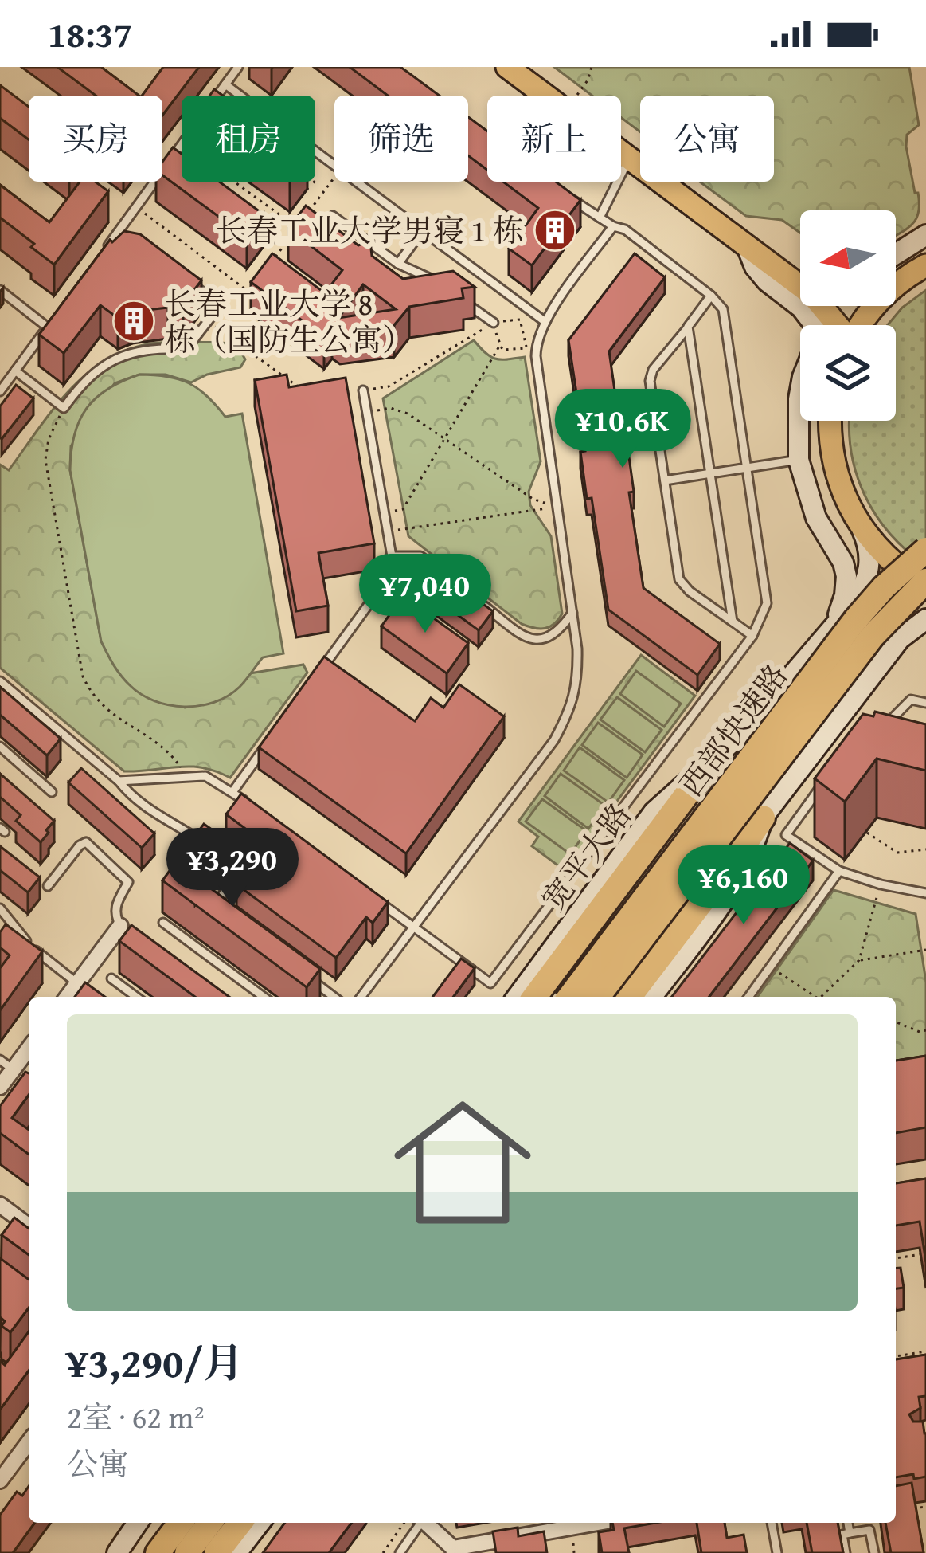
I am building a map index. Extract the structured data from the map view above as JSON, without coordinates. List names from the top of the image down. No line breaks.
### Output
{"streets":{"highway":["西部快速路"],"main road":["宽平大路"]},"places":{"building":["长春工业大学男寝 1 栋","长春工业大学 8 栋（国防生公寓）"]},"north":"left","page":{"status":"18:37","chip":["买房","租房","筛选","新上","公寓"],"price":["¥10.6K","¥7,040","¥3,290","¥6,160"],"list":[{"name":"¥3,290/月","note":"2室 · 62 m² · 公寓"}]}}
